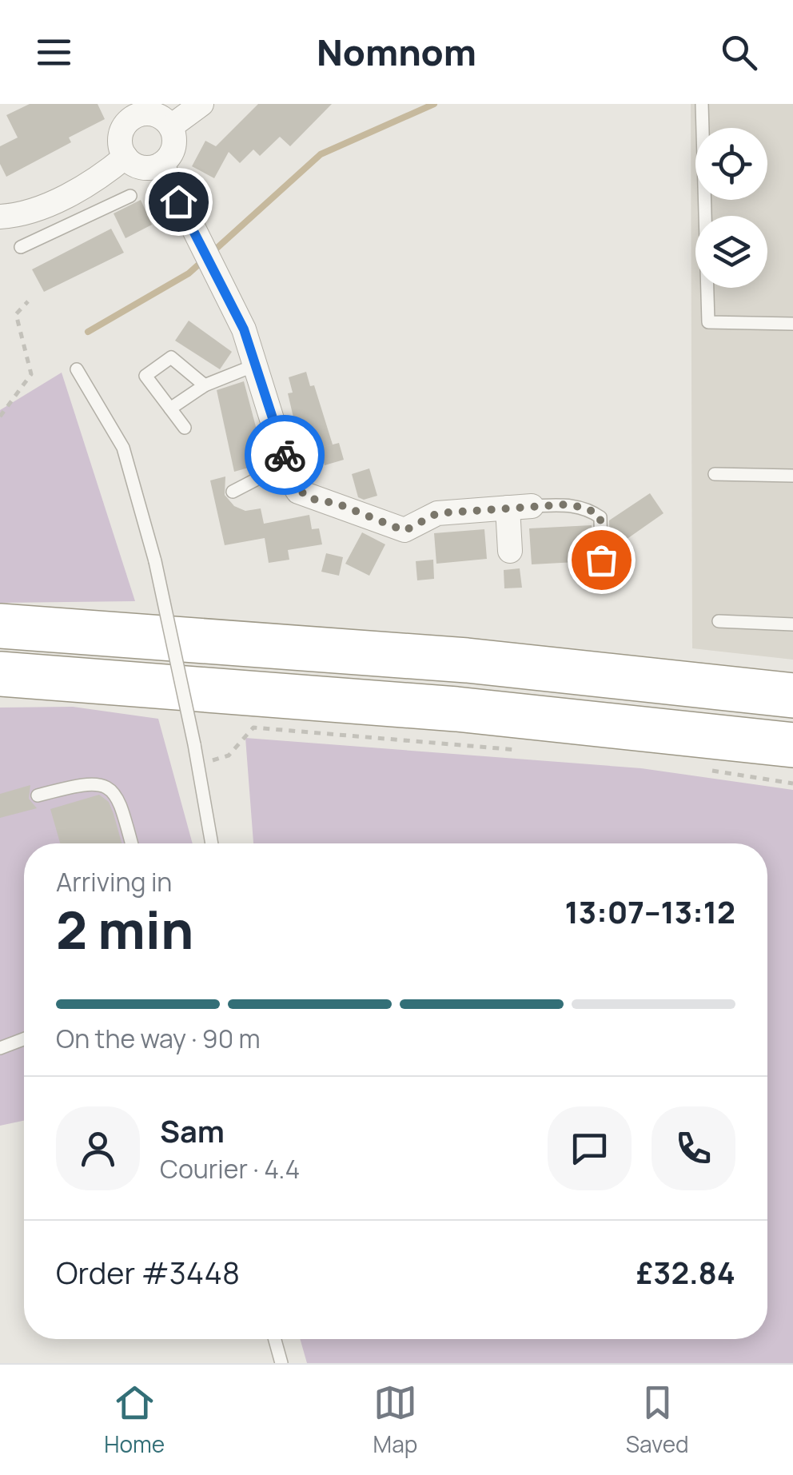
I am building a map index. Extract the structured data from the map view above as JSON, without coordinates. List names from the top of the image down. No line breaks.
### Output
{"page":{"header":"Nomnom","heading":["2 min","Arriving in","13:07–13:12"],"panel":["Sam","Courier · 4.4","Order #3448","£32.84"],"bar":"On the way · 90 m","tabs":["Home","Map","Saved"]}}
